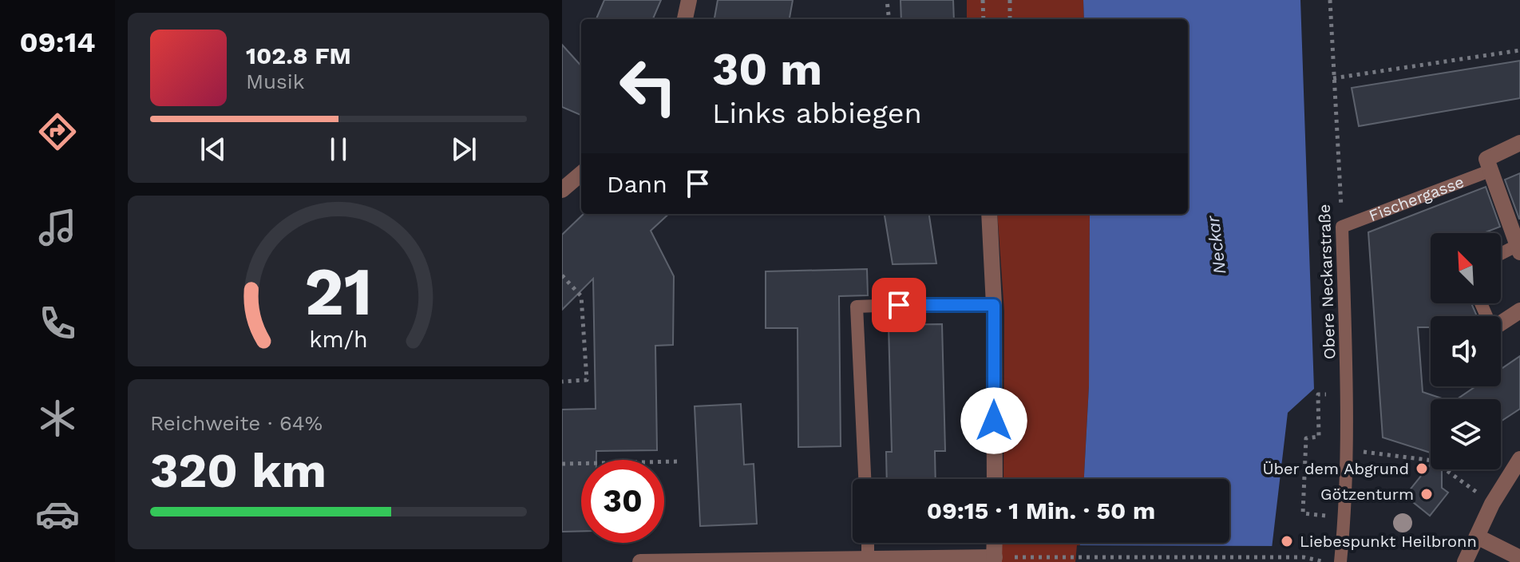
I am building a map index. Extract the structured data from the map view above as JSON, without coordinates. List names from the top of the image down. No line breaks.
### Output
{"streets":{"lane":["Fischergasse","Obere Neckarstraße"]},"crossings":[["Fischergasse","Obere Neckarstraße"]],"water":["Neckar"],"places":["Über dem Abgrund","Götzenturm","Liebespunkt Heilbronn"],"north":"top left","page":{"tabs":"09:14","turn":["30 m","Links abbiegen"],"song":["102.8 FM","Musik"],"then":"Dann","tile":["Reichweite · 64%","320 km"],"limit":"30","trip":"09:15 · 1 Min. · 50 m","gauge":["21","km/h"]}}
